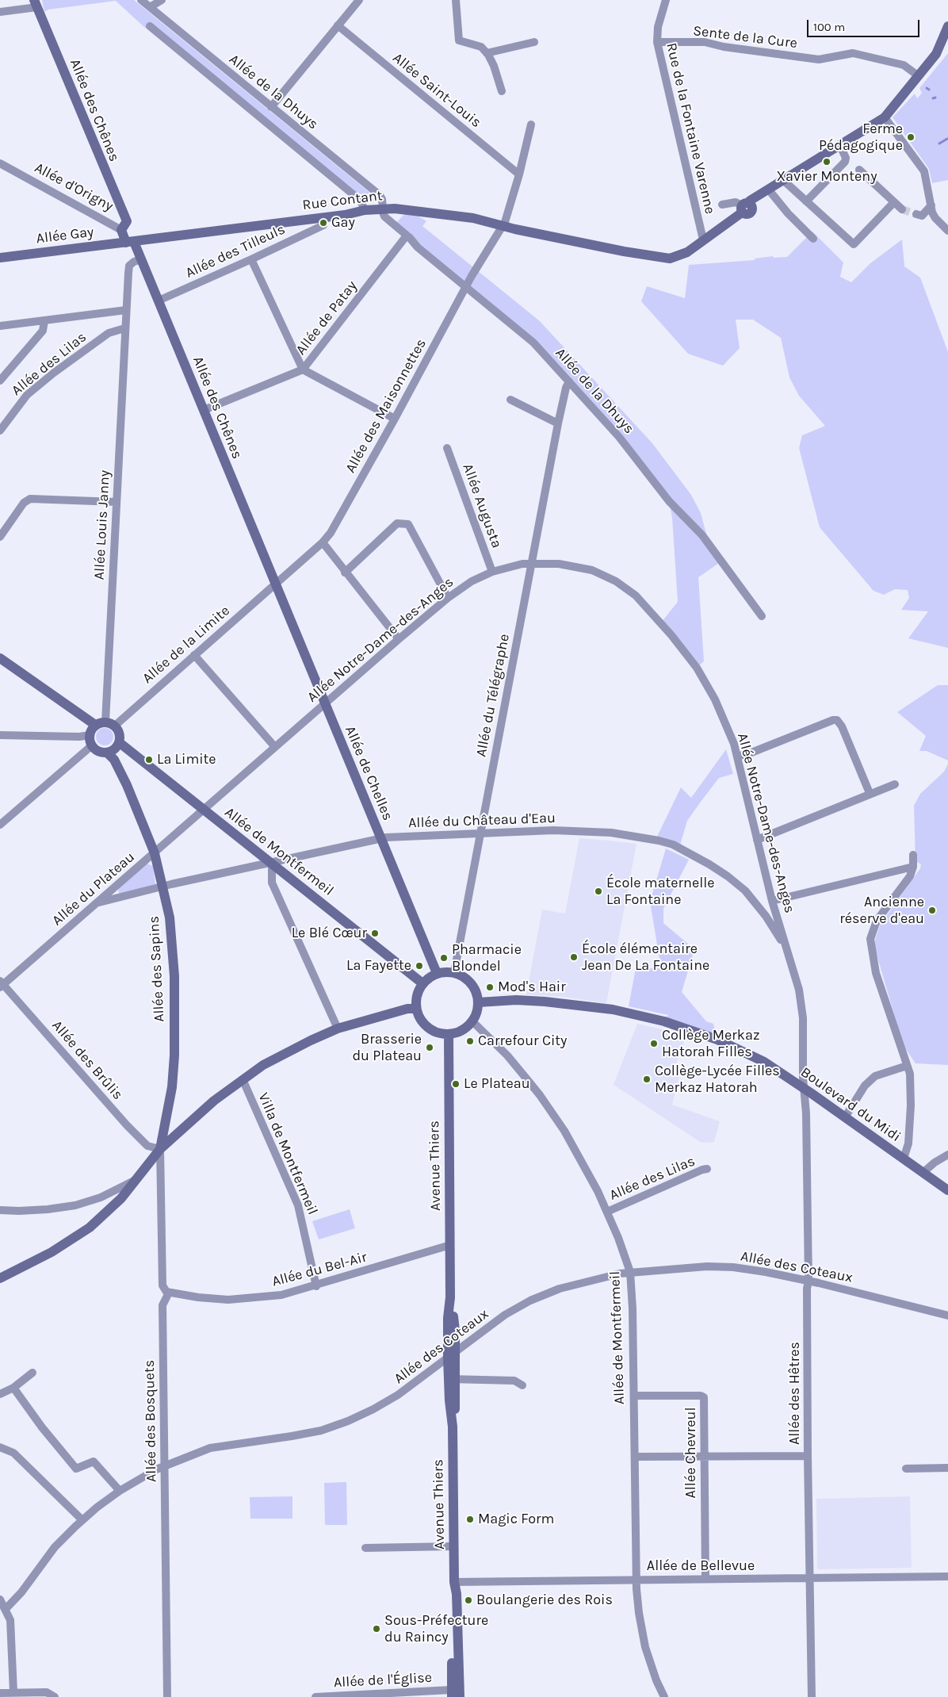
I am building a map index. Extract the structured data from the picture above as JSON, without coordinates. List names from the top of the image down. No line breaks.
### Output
{"streets":{"main road":["Allée des Chênes","Allée d'Origny","Rue Contant","Allée Gay","Allée de Chelles","Allée de Montfermeil","Allée des Sapins","Boulevard du Midi","Avenue Thiers"],"street":["Sente de la Cure","Allée Saint-Louis","Allée de la Dhuys","Rue de la Fontaine Varenne","Allée des Tilleuls","Allée de Patay","Allée des Lilas","Allée des Maisonnettes","Allée Augusta","Allée Louis Janny","Allée Notre-Dame-des-Anges","Allée de la Limite","Allée du Télégraphe","Allée du Château d'Eau","Allée du Plateau","Allée des Brûlis","Villa de Montfermeil","Allée des Coteaux","Allée du Bel-Air","Allée des Hêtres","Allée des Bosquets","Allée Chevreul","Allée de Bellevue","Allée de l'Église"]},"crossings":[["Sente de la Cure","Rue de la Fontaine Varenne"],["Sente de la Cure","Rue Contant"],["Allée Saint-Louis","Allée des Maisonnettes"],["Allée de la Dhuys","Rue Contant"],["Allée de la Dhuys","Allée de Patay"],["Allée de la Dhuys","Allée des Maisonnettes"],["Allée de la Dhuys","Allée du Télégraphe"],["Allée des Chênes","Allée d'Origny"],["Allée des Chênes","Rue Contant"],["Allée des Chênes","Allée Gay"],["Allée des Chênes","Allée des Tilleuls"],["Allée des Chênes","Allée de Patay"],["Allée des Chênes","Allée des Maisonnettes"],["Allée des Chênes","Allée Louis Janny"],["Allée des Chênes","Allée de la Limite"],["Allée des Chênes","Allée de Chelles"],["Rue de la Fontaine Varenne","Rue Contant"],["Allée d'Origny","Rue Contant"],["Allée d'Origny","Allée Gay"],["Rue Contant","Allée Gay"],["Rue Contant","Allée des Maisonnettes"],["Allée des Lilas","Allée Louis Janny"],["Allée des Lilas","Allée de Montfermeil"],["Allée des Maisonnettes","Allée de la Limite"],["Allée des Maisonnettes","Allée de Chelles"],["Allée Augusta","Allée Notre-Dame-des-Anges"],["Allée Louis Janny","Allée de la Limite"],["Allée Louis Janny","Allée de Montfermeil"],["Allée Louis Janny","Allée des Sapins"],["Allée Notre-Dame-des-Anges","Allée du Télégraphe"],["Allée Notre-Dame-des-Anges","Allée de Chelles"],["Allée Notre-Dame-des-Anges","Allée du Château d'Eau"],["Allée Notre-Dame-des-Anges","Allée de Montfermeil"],["Allée Notre-Dame-des-Anges","Allée du Plateau"],["Allée Notre-Dame-des-Anges","Boulevard du Midi"],["Allée Notre-Dame-des-Anges","Allée des Hêtres"],["Allée de la Limite","Allée de Chelles"],["Allée de la Limite","Allée de Montfermeil"],["Allée de la Limite","Allée des Sapins"],["Allée du Télégraphe","Allée de Chelles"],["Allée du Télégraphe","Allée du Château d'Eau"],["Allée du Télégraphe","Allée de Montfermeil"],["Allée du Télégraphe","Boulevard du Midi"],["Allée du Télégraphe","Avenue Thiers"],["Allée de Chelles","Allée du Château d'Eau"],["Allée de Chelles","Allée de Montfermeil"],["Allée de Chelles","Boulevard du Midi"],["Allée de Chelles","Avenue Thiers"],["Allée du Château d'Eau","Allée de Montfermeil"],["Allée du Château d'Eau","Allée du Plateau"],["Allée du Château d'Eau","Allée des Sapins"],["Allée de Montfermeil","Allée du Plateau"],["Allée de Montfermeil","Allée des Sapins"],["Allée de Montfermeil","Boulevard du Midi"],["Allée de Montfermeil","Avenue Thiers"],["Allée de Montfermeil","Allée des Coteaux"],["Allée de Montfermeil","Allée Chevreul"],["Allée de Montfermeil","Allée de Bellevue"],["Allée du Plateau","Allée des Sapins"],["Allée du Plateau","Allée des Brûlis"],["Allée des Sapins","Allée des Brûlis"],["Boulevard du Midi","Avenue Thiers"],["Boulevard du Midi","Allée des Hêtres"],["Villa de Montfermeil","Allée du Bel-Air"],["Avenue Thiers","Allée des Coteaux"],["Avenue Thiers","Allée du Bel-Air"],["Avenue Thiers","Allée de Bellevue"],["Avenue Thiers","Allée de l'Église"],["Allée des Coteaux","Allée des Hêtres"],["Allée des Coteaux","Allée des Bosquets"],["Allée du Bel-Air","Allée des Bosquets"],["Allée des Hêtres","Allée de Bellevue"],["Allée Chevreul","Allée de Bellevue"]],"places":["Ferme Pédagogique","Xavier Monteny","Gay","La Limite","École maternelle La Fontaine","Ancienne réserve d'eau","Le Blé Cœur","École élémentaire Jean De La Fontaine","Pharmacie Blondel","La Fayette","Mod's Hair","Carrefour City","Collège Merkaz Hatorah Filles","Brasserie du Plateau","Collège-Lycée Filles Merkaz Hatorah","Le Plateau","Magic Form","Boulangerie des Rois","Sous-Préfecture du Raincy"],"scale_bar":"100 m"}
